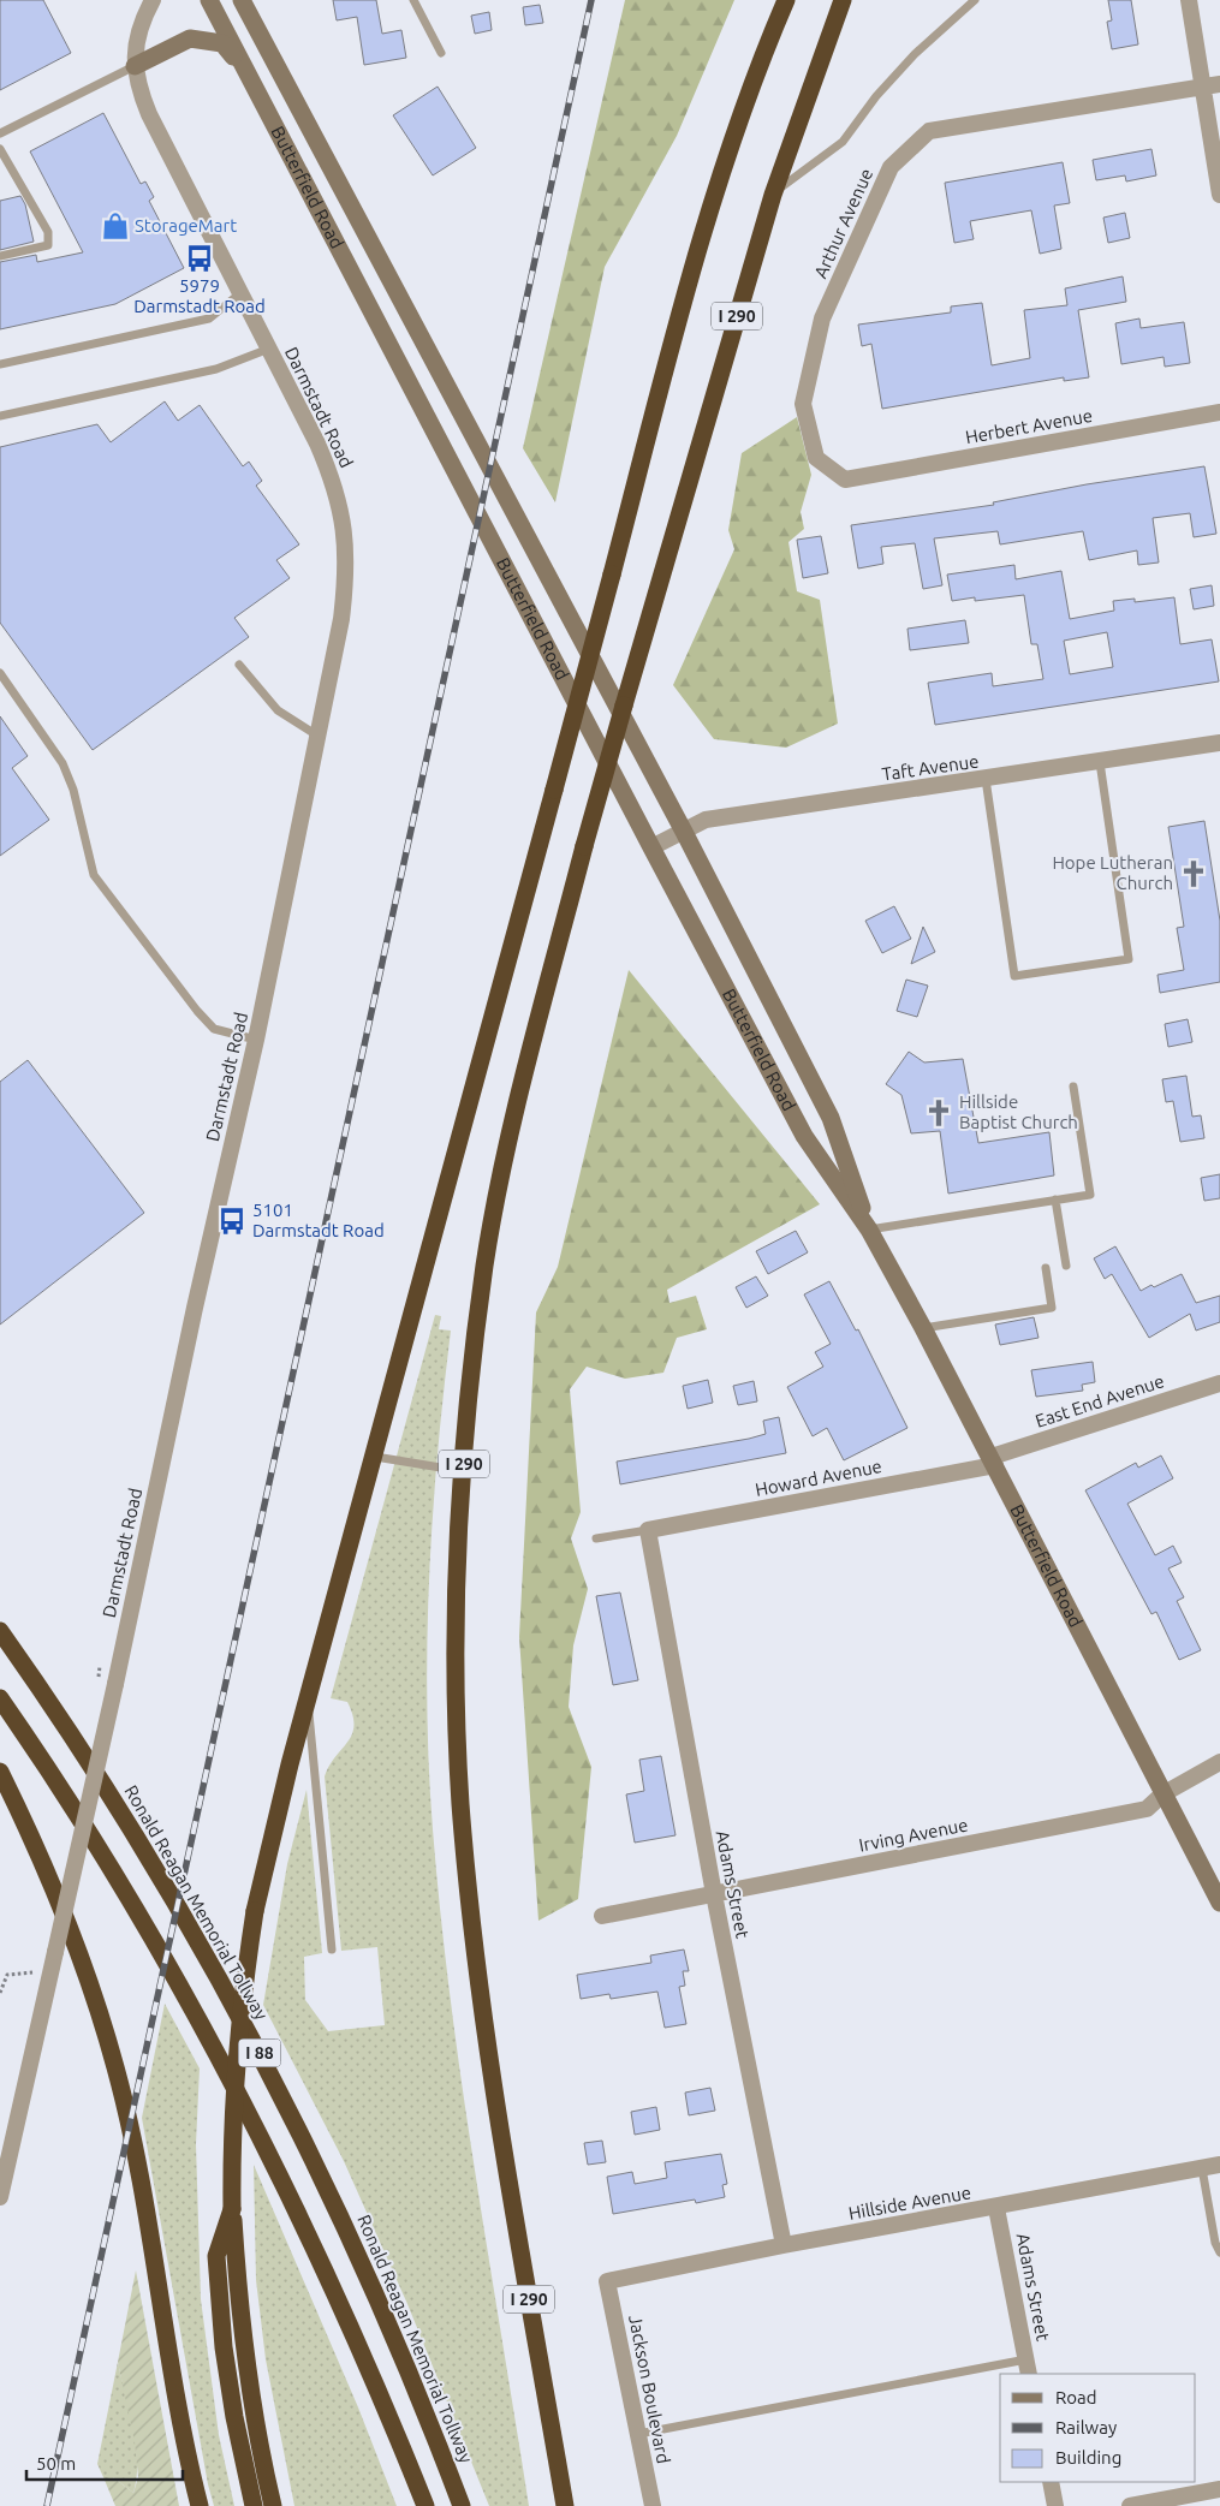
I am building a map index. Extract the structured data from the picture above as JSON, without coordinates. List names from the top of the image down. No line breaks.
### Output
{"streets":{"highway":["I 290","Ronald Reagan Memorial Tollway","I 88"],"main road":["Butterfield Road"],"street":["Arthur Avenue","Darmstadt Road","Herbert Avenue","Taft Avenue","East End Avenue","Howard Avenue","Irving Avenue","Adams Street","Hillside Avenue","Jackson Boulevard"]},"crossings":[["Butterfield Road","Taft Avenue"],["Butterfield Road","East End Avenue"],["Butterfield Road","Howard Avenue"],["Butterfield Road","Irving Avenue"],["Arthur Avenue","Herbert Avenue"],["East End Avenue","Howard Avenue"],["Howard Avenue","Adams Street"],["Irving Avenue","Adams Street"],["Adams Street","Hillside Avenue"],["Hillside Avenue","Jackson Boulevard"]],"places":{"shop":["StorageMart"],"bus stop":["5979 Darmstadt Road","5101 Darmstadt Road"],"church":["Hope Lutheran Church","Hillside Baptist Church"]},"legend":["Road","Railway","Building"],"scale_bar":"50 m"}
